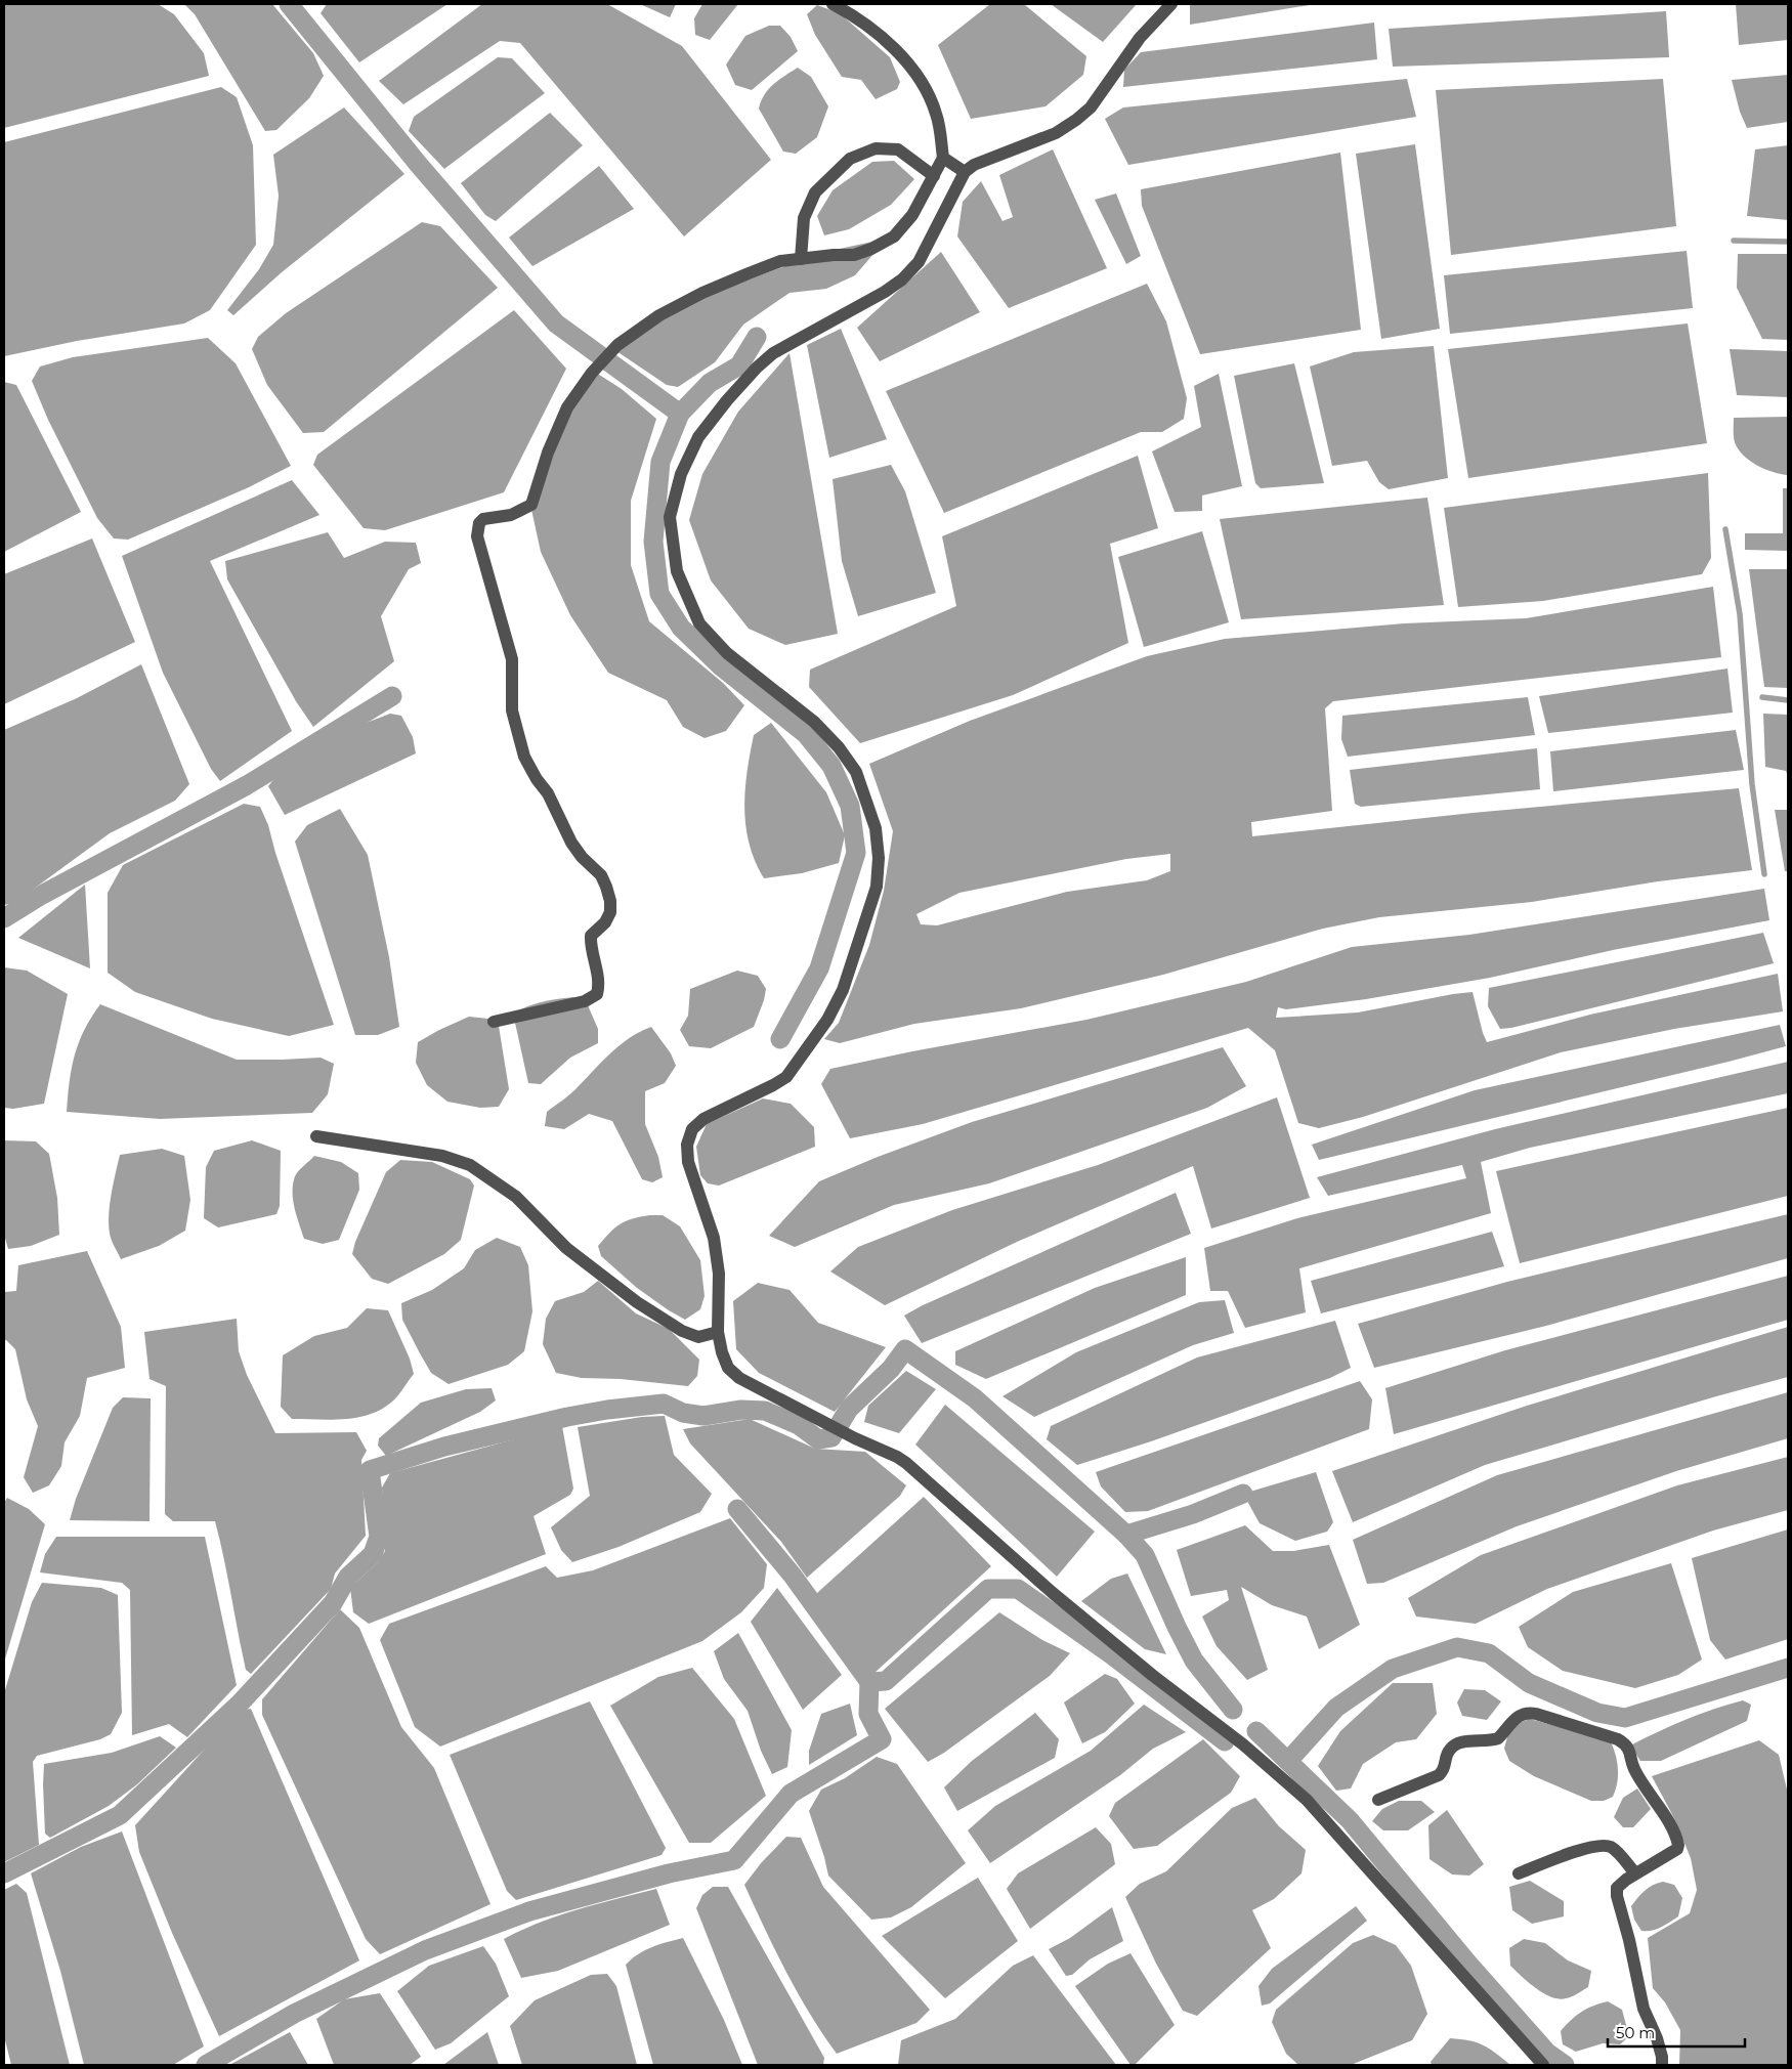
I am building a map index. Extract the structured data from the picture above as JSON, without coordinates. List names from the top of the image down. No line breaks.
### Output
{"scale_bar":"50 m"}
